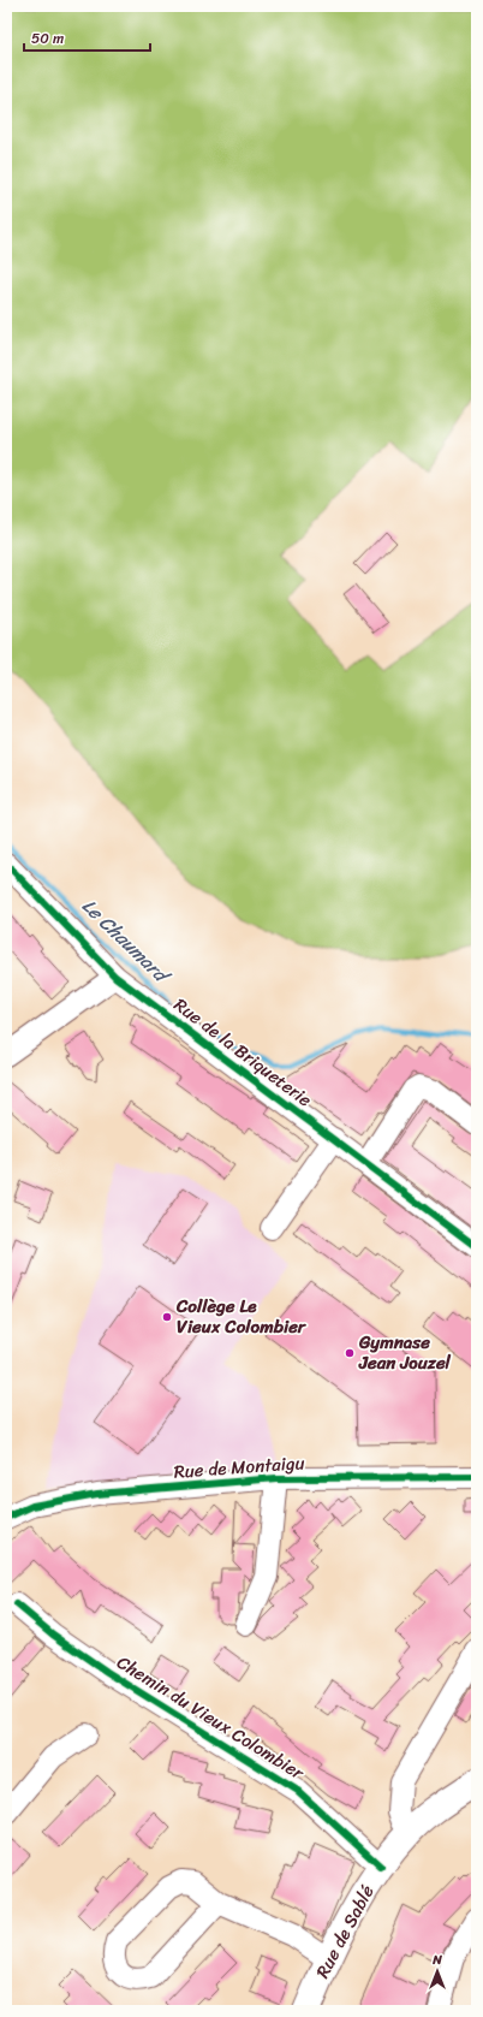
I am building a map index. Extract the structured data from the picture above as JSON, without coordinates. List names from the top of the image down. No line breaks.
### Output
{"streets":{"main road":["Rue de Sablé"],"street":["Rue de la Briqueterie","Rue de Montaigu","Chemin du Vieux Colombier"]},"crossings":[["Chemin du Vieux Colombier","Rue de Sablé"]],"water":["Le Chaumard"],"places":["Collège Le Vieux Colombier","Gymnase Jean Jouzel"],"scale_bar":"50 m","north":"top"}
